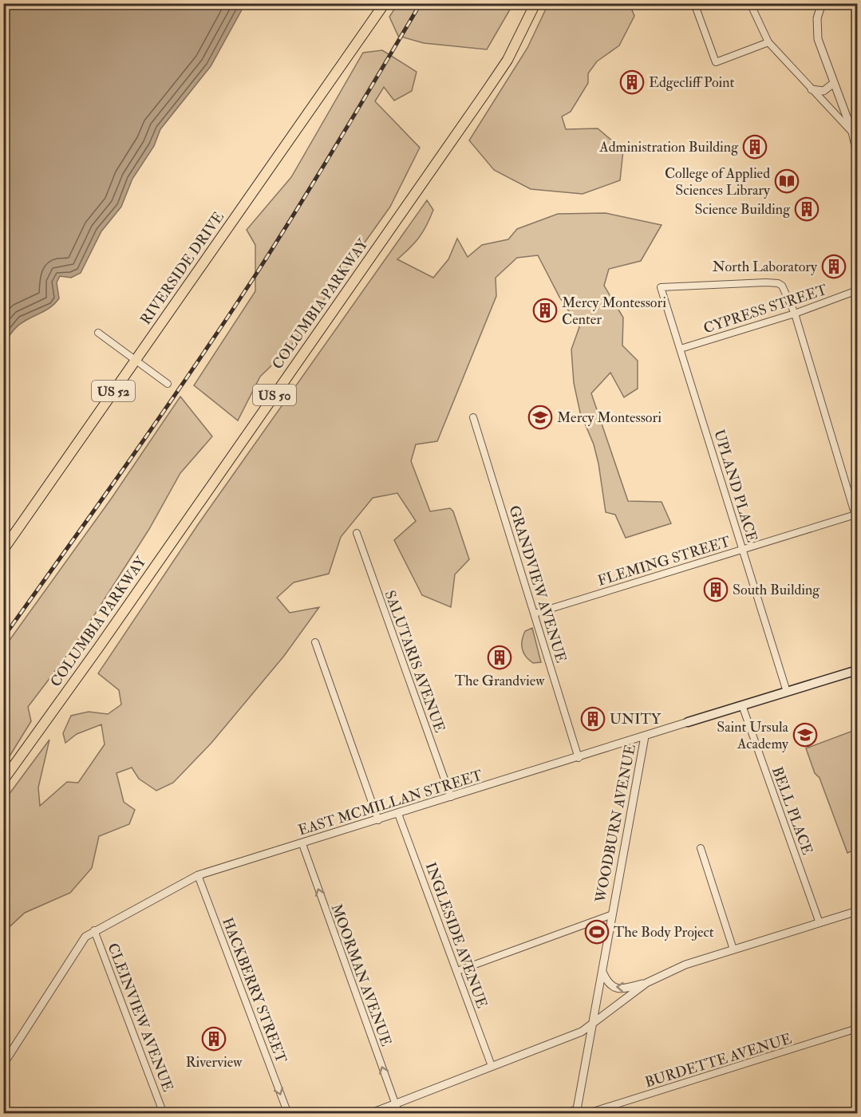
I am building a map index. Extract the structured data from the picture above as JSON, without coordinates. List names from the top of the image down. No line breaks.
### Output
{"streets":{"main road":["RIVERSIDE DRIVE","COLUMBIA PARKWAY","US 52","US 50","EAST MCMILLAN STREET"],"street":["CYPRESS STREET","UPLAND PLACE","FLEMING STREET","GRANDVIEW AVENUE","SALUTARIS AVENUE","BELL PLACE","WOODBURN AVENUE","INGLESIDE AVENUE","MOORMAN AVENUE","HACKBERRY STREET","CLEINVIEW AVENUE","BURDETTE AVENUE"]},"crossings":[["CYPRESS STREET","UPLAND PLACE"],["UPLAND PLACE","FLEMING STREET"],["UPLAND PLACE","EAST MCMILLAN STREET"],["FLEMING STREET","GRANDVIEW AVENUE"],["GRANDVIEW AVENUE","EAST MCMILLAN STREET"],["SALUTARIS AVENUE","EAST MCMILLAN STREET"],["EAST MCMILLAN STREET","BELL PLACE"],["EAST MCMILLAN STREET","WOODBURN AVENUE"],["EAST MCMILLAN STREET","INGLESIDE AVENUE"],["EAST MCMILLAN STREET","MOORMAN AVENUE"],["EAST MCMILLAN STREET","HACKBERRY STREET"],["EAST MCMILLAN STREET","CLEINVIEW AVENUE"]],"one_way":["MOORMAN AVENUE","HACKBERRY STREET"],"places":{"building":["Edgecliff Point","Administration Building","Science Building","North Laboratory","Mercy Montessori Center","South Building","The Grandview","UNITY","Riverview"],"library":["College of Applied Sciences Library"],"school or university":["Mercy Montessori","Saint Ursula Academy"],"sports":["The Body Project"]}}
